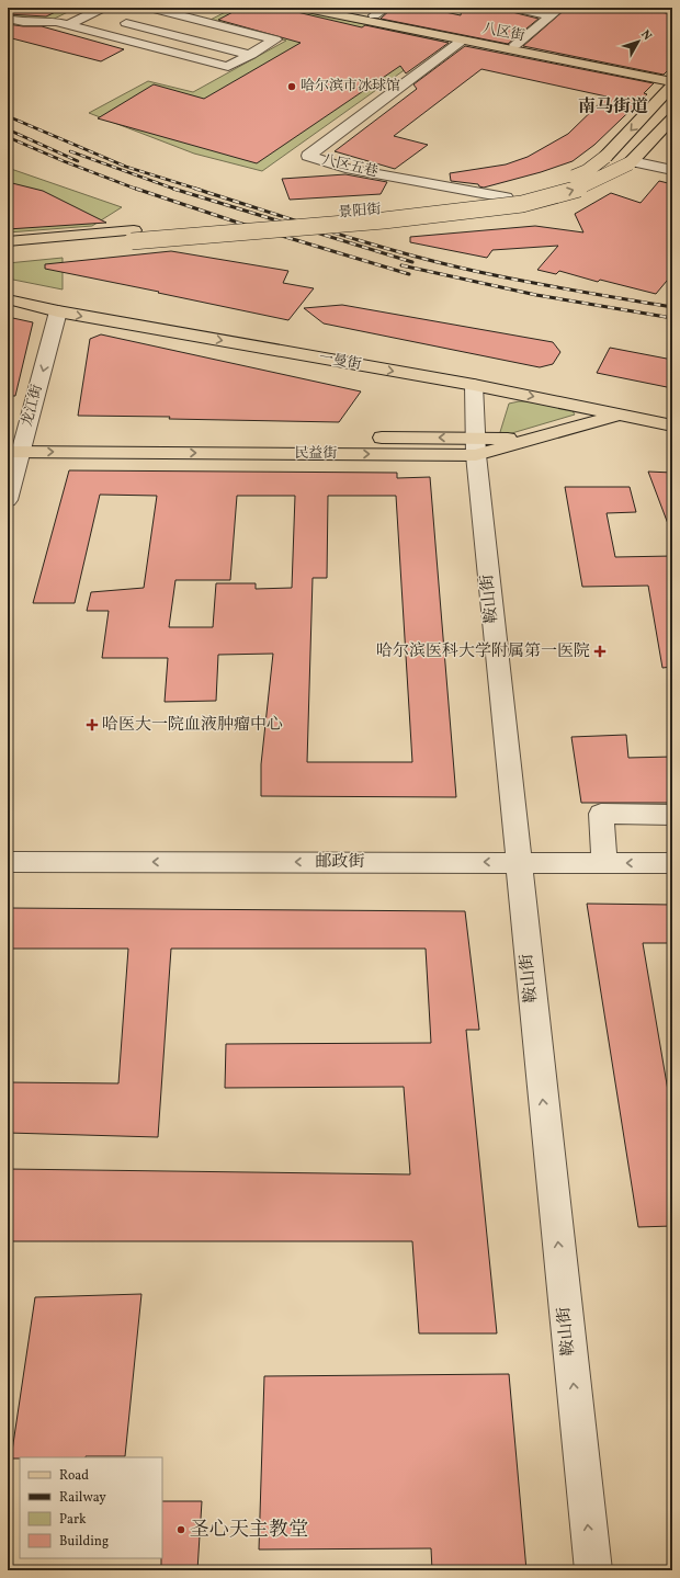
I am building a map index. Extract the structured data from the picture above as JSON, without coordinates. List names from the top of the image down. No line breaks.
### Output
{"streets":{"main road":["八区街","景阳街","一曼街","民益街"],"street":["八区五巷","龙江街","鞍山街","邮政街"]},"crossings":[["八区街","八区五巷"],["八区街","景阳街"],["八区五巷","景阳街"],["一曼街","龙江街"],["一曼街","民益街"],["一曼街","鞍山街"],["龙江街","民益街"],["民益街","鞍山街"],["鞍山街","邮政街"]],"one_way":["一曼街","龙江街","鞍山街","邮政街"],"districts":["南马街道"],"places":{"other":["哈尔滨市冰球馆","圣心天主教堂"],"health":["哈尔滨医科大学附属第一医院","哈医大一院血液肿瘤中心"]},"legend":["Road","Railway","Park","Building"],"north":"top right"}
